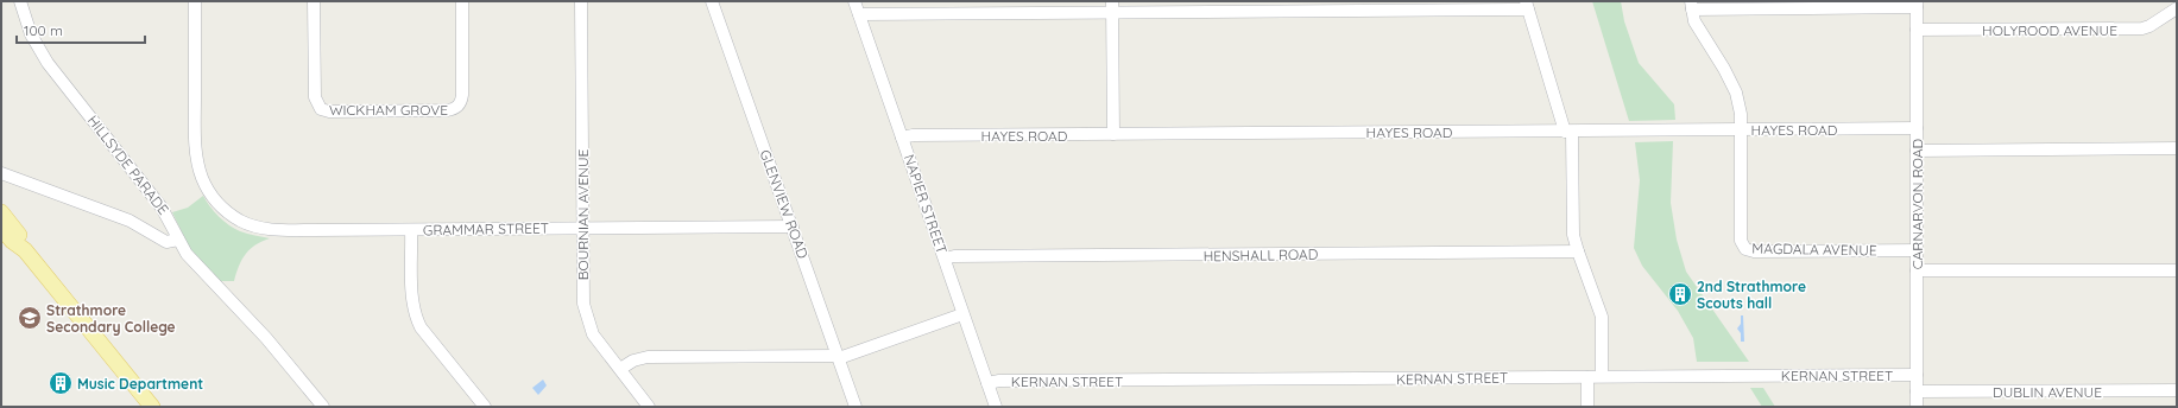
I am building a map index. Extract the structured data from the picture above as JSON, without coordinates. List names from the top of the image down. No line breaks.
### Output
{"streets":{"street":["HOLYROOD AVENUE","WICKHAM GROVE","HAYES ROAD","HILLSYDE PARADE","GLENVIEW ROAD","NAPIER STREET","CARNARVON ROAD","BOURNIAN AVENUE","GRAMMAR STREET","MAGDALA AVENUE","HENSHALL ROAD","KERNAN STREET","DUBLIN AVENUE"]},"crossings":[["HOLYROOD AVENUE","CARNARVON ROAD"],["HAYES ROAD","NAPIER STREET"],["HAYES ROAD","CARNARVON ROAD"],["HAYES ROAD","MAGDALA AVENUE"],["GLENVIEW ROAD","GRAMMAR STREET"],["NAPIER STREET","HENSHALL ROAD"],["NAPIER STREET","KERNAN STREET"],["CARNARVON ROAD","MAGDALA AVENUE"],["CARNARVON ROAD","KERNAN STREET"],["CARNARVON ROAD","DUBLIN AVENUE"],["BOURNIAN AVENUE","GRAMMAR STREET"]],"places":{"building":["2nd Strathmore Scouts hall","Music Department"],"school or university":["Strathmore Secondary College"]},"scale_bar":"100 m"}
